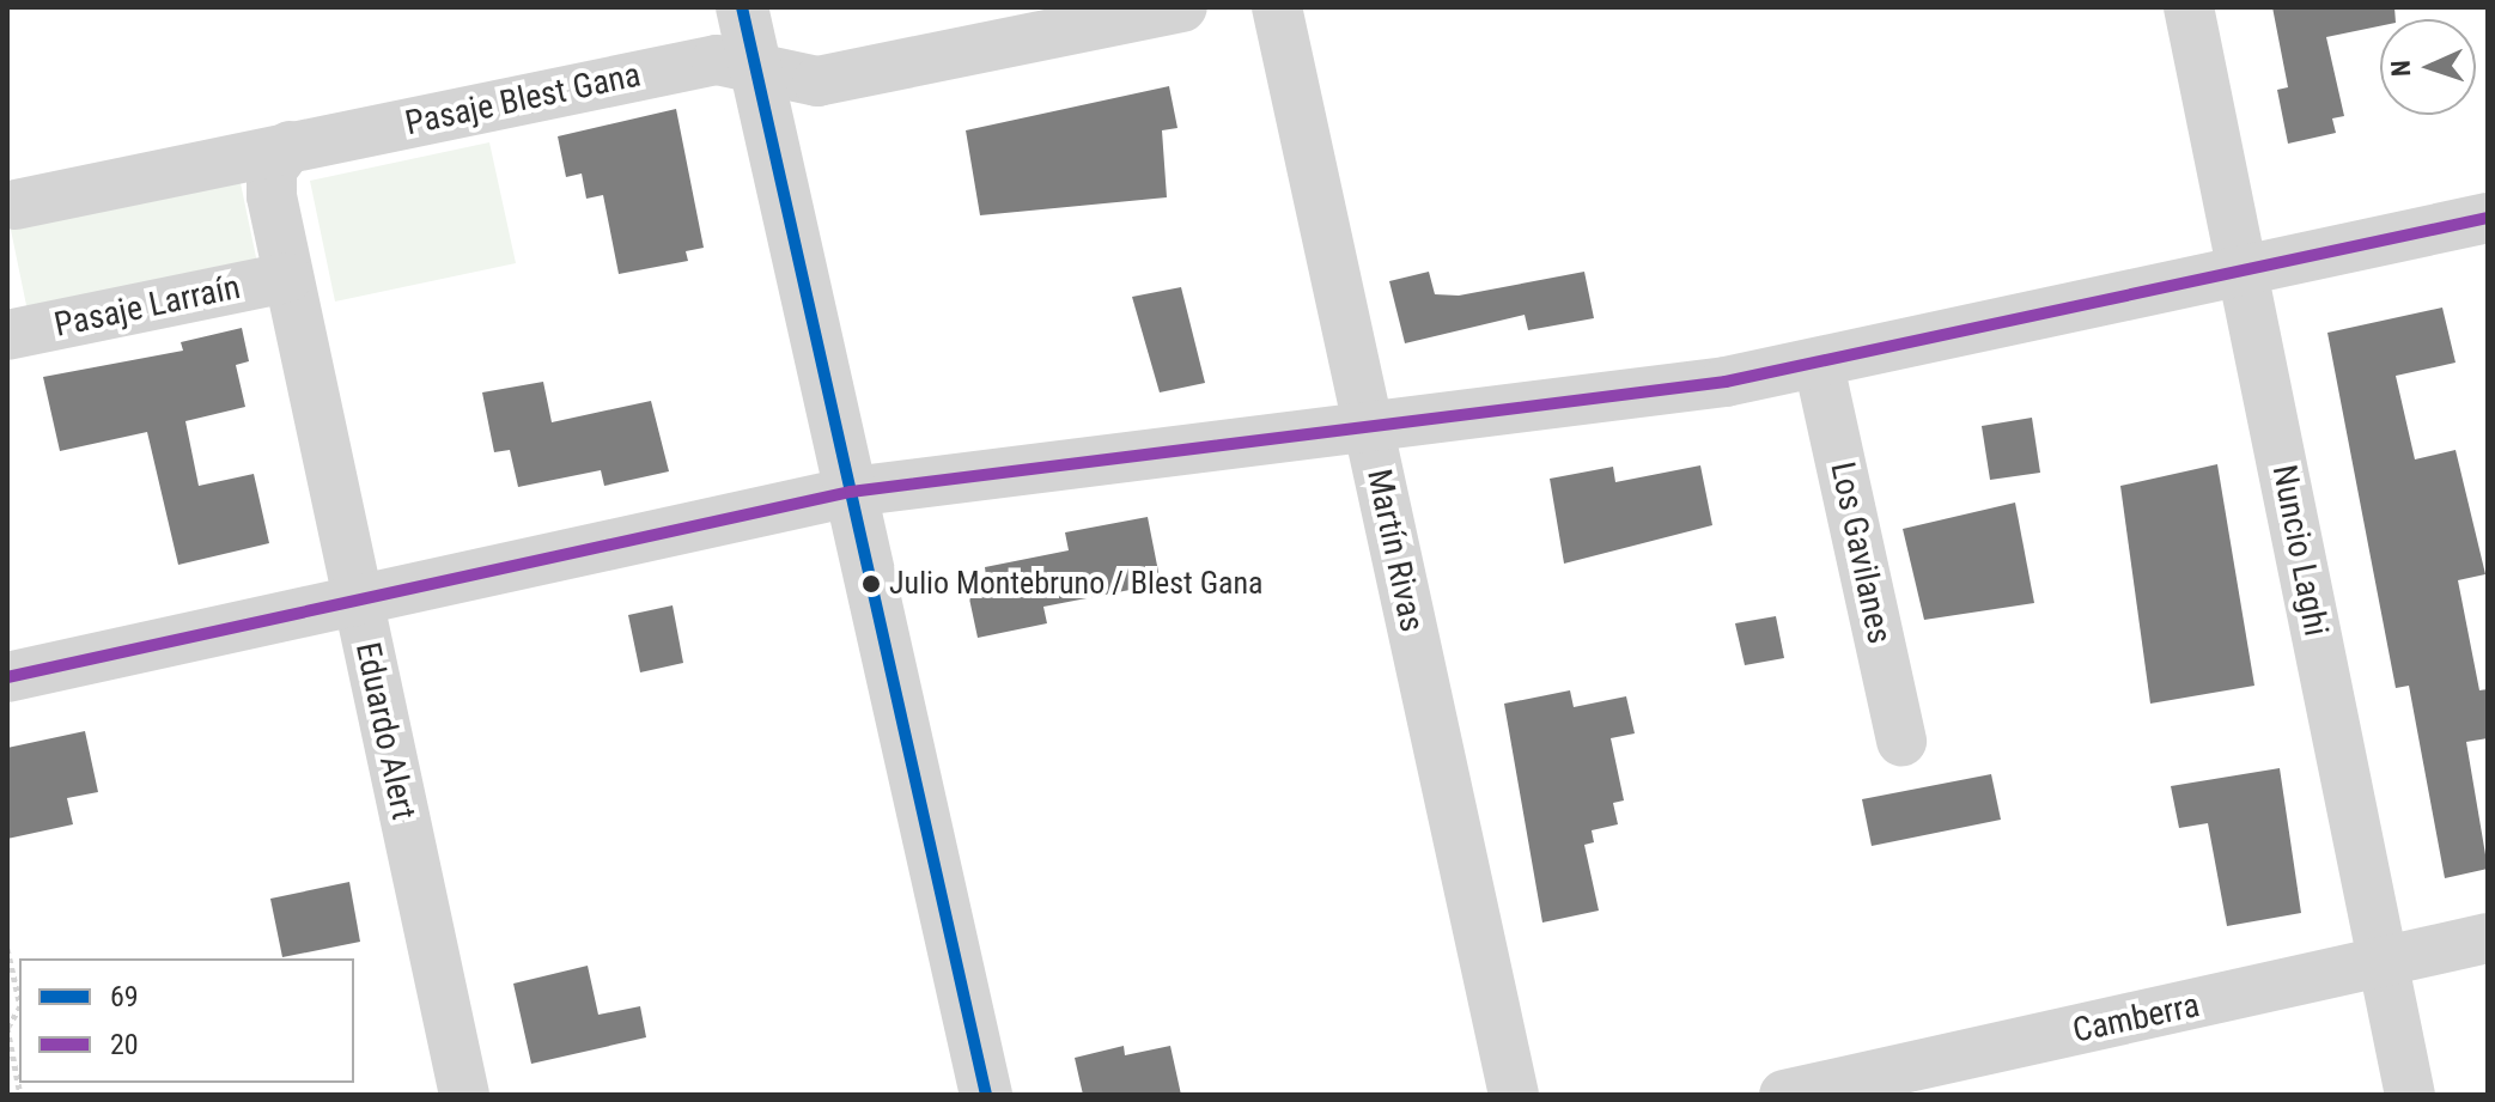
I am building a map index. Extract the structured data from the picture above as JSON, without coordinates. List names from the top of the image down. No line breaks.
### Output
{"streets":{"street":["Pasaje Blest Gana","Pasaje Larraín","Martín Rivas","Nuncio Laghi","Los Gavilanes","Eduardo Alert","Camberra"]},"crossings":[["Pasaje Blest Gana","Eduardo Alert"],["Pasaje Larraín","Eduardo Alert"],["Nuncio Laghi","Camberra"]],"places":["Julio Montebruno / Blest Gana"],"lines":["transit line 69","transit line 20"],"legend":["69","20"],"north":"left"}
